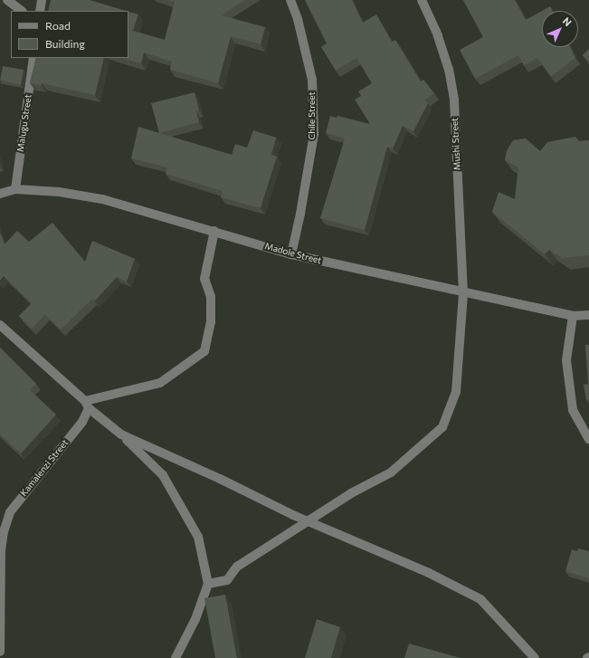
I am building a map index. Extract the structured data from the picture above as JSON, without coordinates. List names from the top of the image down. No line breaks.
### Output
{"streets":{"street":["Chile Street","Malugu Street","Mushi Street","Madole Street","Kamalenzi Street"]},"crossings":[["Chile Street","Madole Street"],["Malugu Street","Madole Street"],["Mushi Street","Madole Street"]],"legend":["Road","Building"],"north":"top right"}
